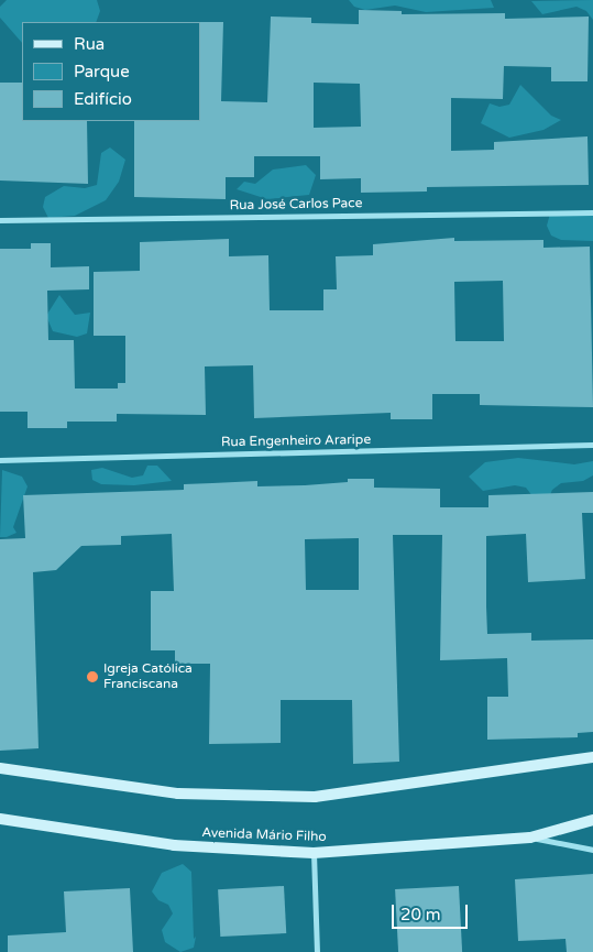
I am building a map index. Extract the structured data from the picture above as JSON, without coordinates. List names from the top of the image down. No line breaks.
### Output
{"streets":{"main road":["Avenida Mário Filho"],"street":["Rua José Carlos Pace","Rua Engenheiro Araripe"]},"places":["Igreja Católica Franciscana"],"legend":["Rua","Parque","Edifício"],"scale_bar":"20 m"}
